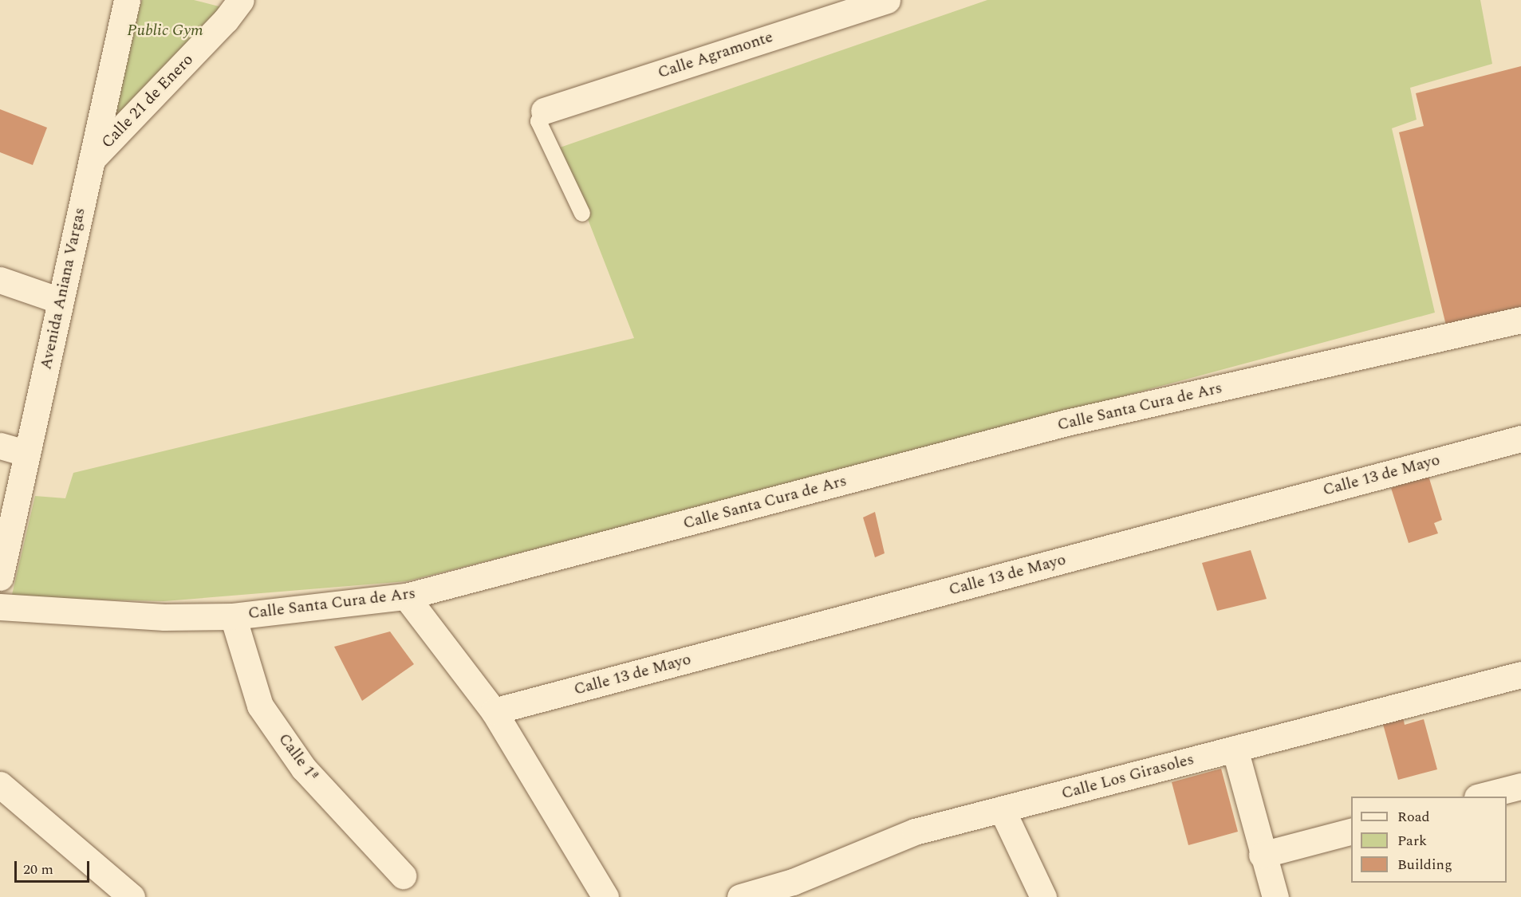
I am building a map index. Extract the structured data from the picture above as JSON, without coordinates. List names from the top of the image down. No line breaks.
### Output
{"streets":{"street":["Calle Agramonte","Calle 21 de Enero","Avenida Aniana Vargas","Calle Santa Cura de Ars","Calle 13 de Mayo","Calle 1ª","Calle Los Girasoles"]},"crossings":[["Calle 21 de Enero","Avenida Aniana Vargas"],["Calle Santa Cura de Ars","Calle 1ª"]],"parks":["Public Gym"],"legend":["Road","Park","Building"],"scale_bar":"20 m"}
